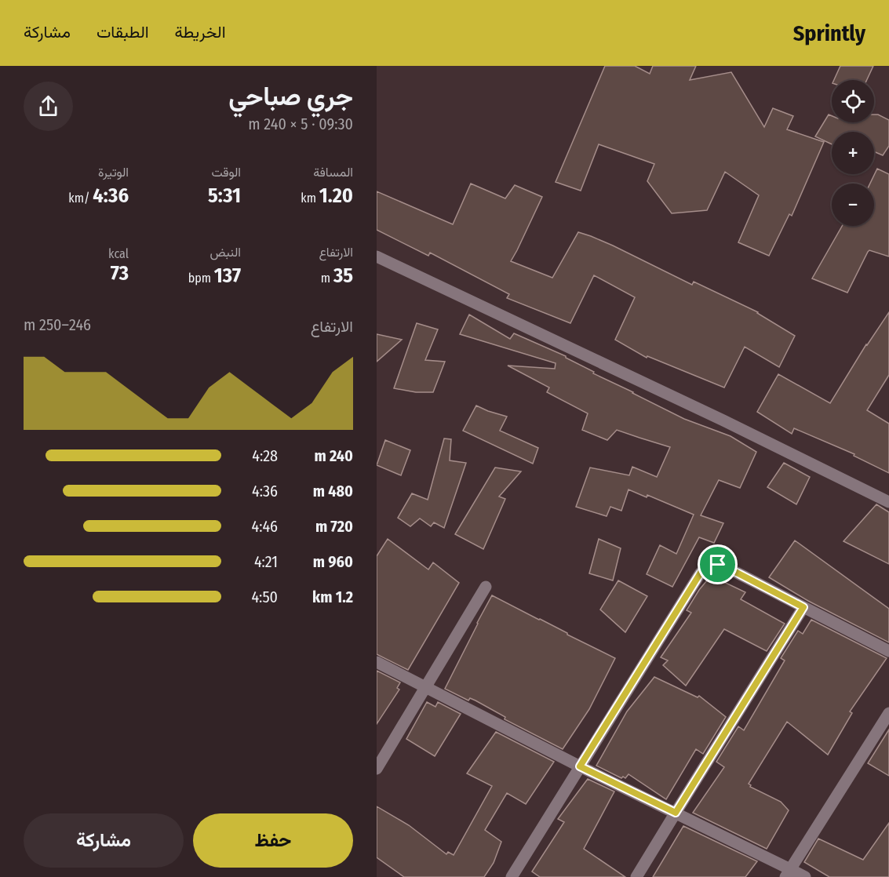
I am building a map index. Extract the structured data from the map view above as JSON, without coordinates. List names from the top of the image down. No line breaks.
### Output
{"page":{"header":"Sprintly","nav":["الخريطة","الطبقات","مشاركة"],"heading":["جري صباحي","09:30 · 5 × 240 m"],"map_buttons":["+","−"],"stats":[["المسافة","1.20 km"],["الوقت","5:31"],["الوتيرة","4:36 /km"],["الارتفاع","35 m"],["النبض","137 bpm"],["kcal","73"]],"chart":["الارتفاع","246–250 m"],"list":[{"name":"240 m","note":"4:28"},{"name":"480 m","note":"4:36"},{"name":"720 m","note":"4:46"},{"name":"960 m","note":"4:21"},{"name":"1.2 km","note":"4:50"}],"buttons":["حفظ","مشاركة"]}}
